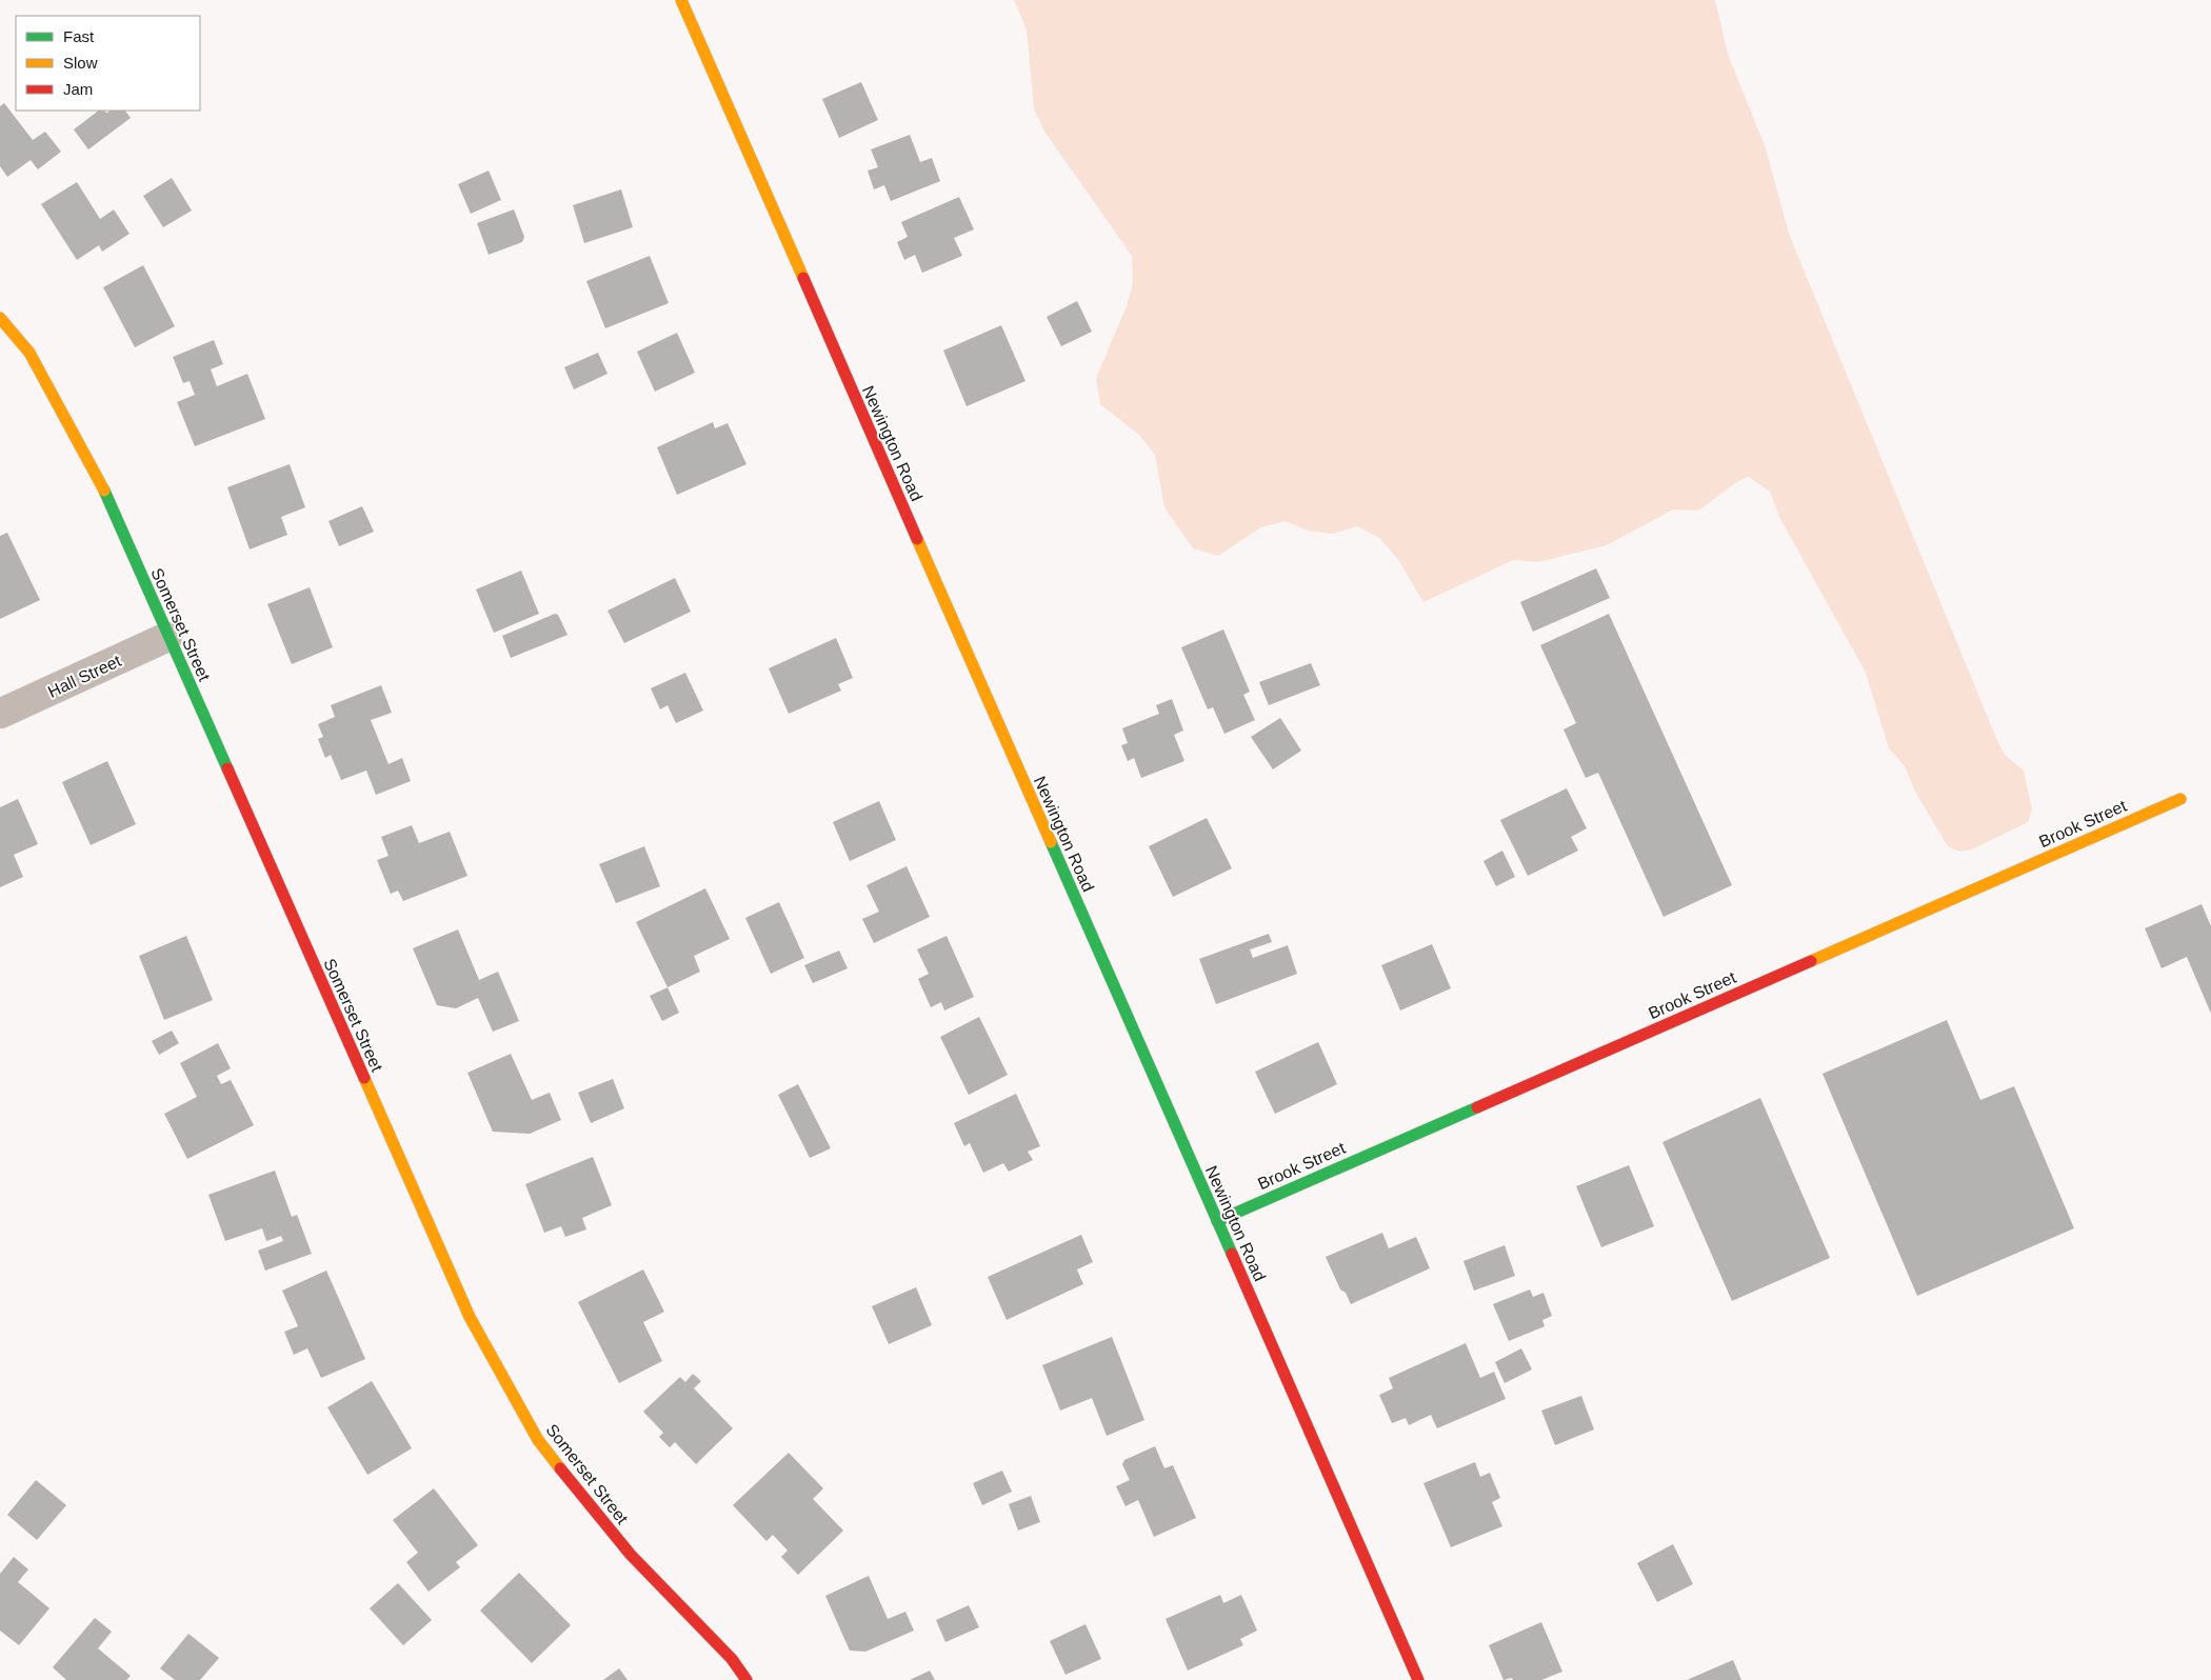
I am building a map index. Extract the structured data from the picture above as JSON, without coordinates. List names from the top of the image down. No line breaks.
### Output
{"streets":{"street":["Newington Road","Somerset Street","Hall Street","Brook Street"]},"crossings":[["Newington Road","Brook Street"],["Somerset Street","Hall Street"]],"legend":["Fast","Slow","Jam"]}
